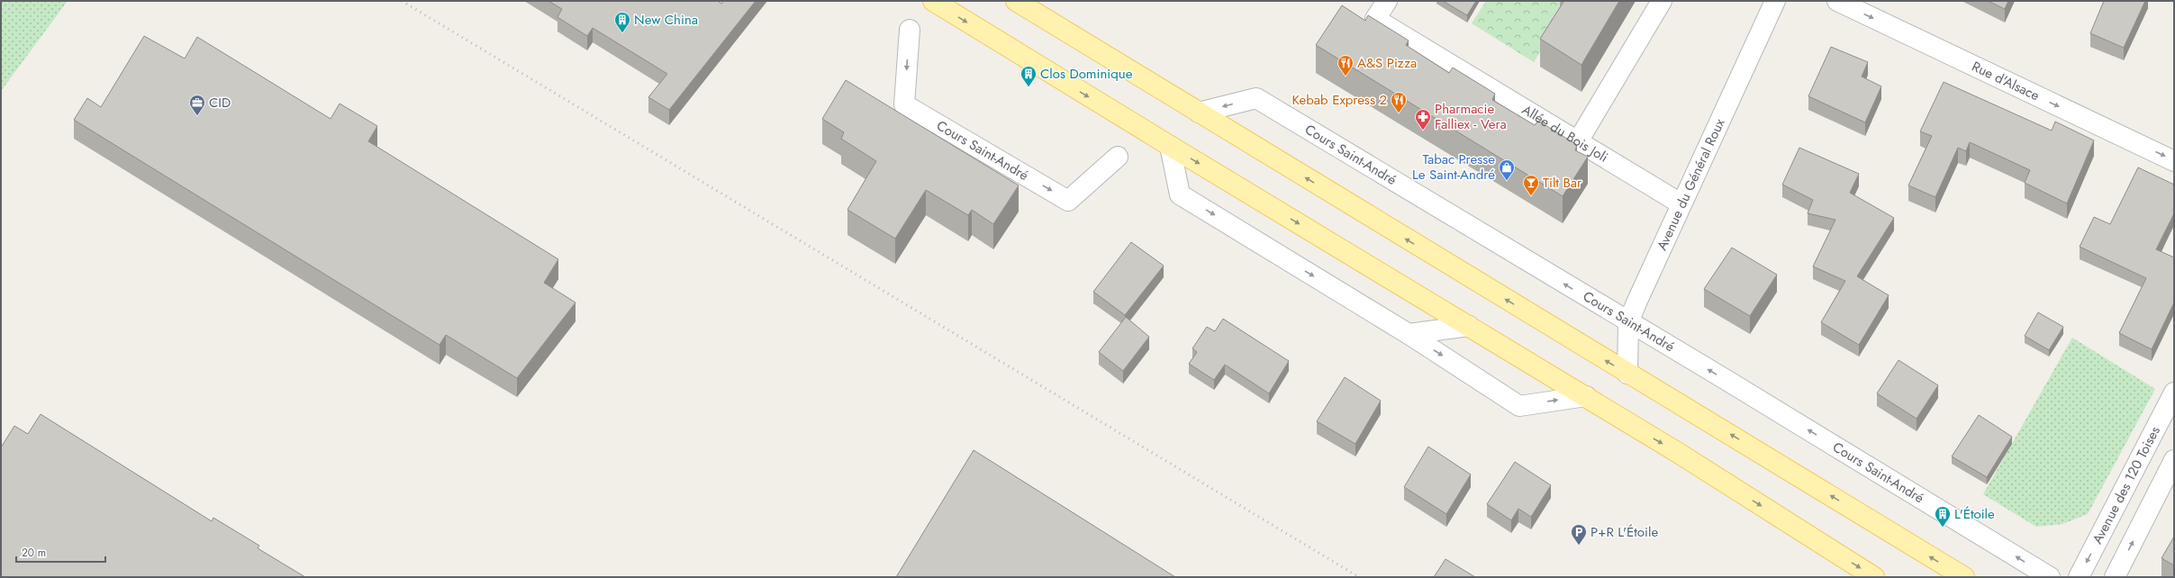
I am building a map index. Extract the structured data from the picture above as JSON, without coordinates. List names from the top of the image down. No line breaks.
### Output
{"streets":{"street":["Rue d'Alsace","Allée du Bois Joli","Cours Saint-André","Avenue du Général Roux","Avenue des 120 Toises"]},"crossings":[["Allée du Bois Joli","Avenue du Général Roux"],["Cours Saint-André","Avenue du Général Roux"]],"one_way":["Rue d'Alsace"],"places":{"building":["New China","Clos Dominique","L'Étoile"],"restaurant":["A&S Pizza","Kebab Express 2"],"office":["CID"],"pharmacy":["Pharmacie Falliex - Vera"],"shop":["Tabac Presse Le Saint-André"],"bar":["Tilt Bar"],"parking":["P+R L'Étoile"]},"scale_bar":"20 m"}
